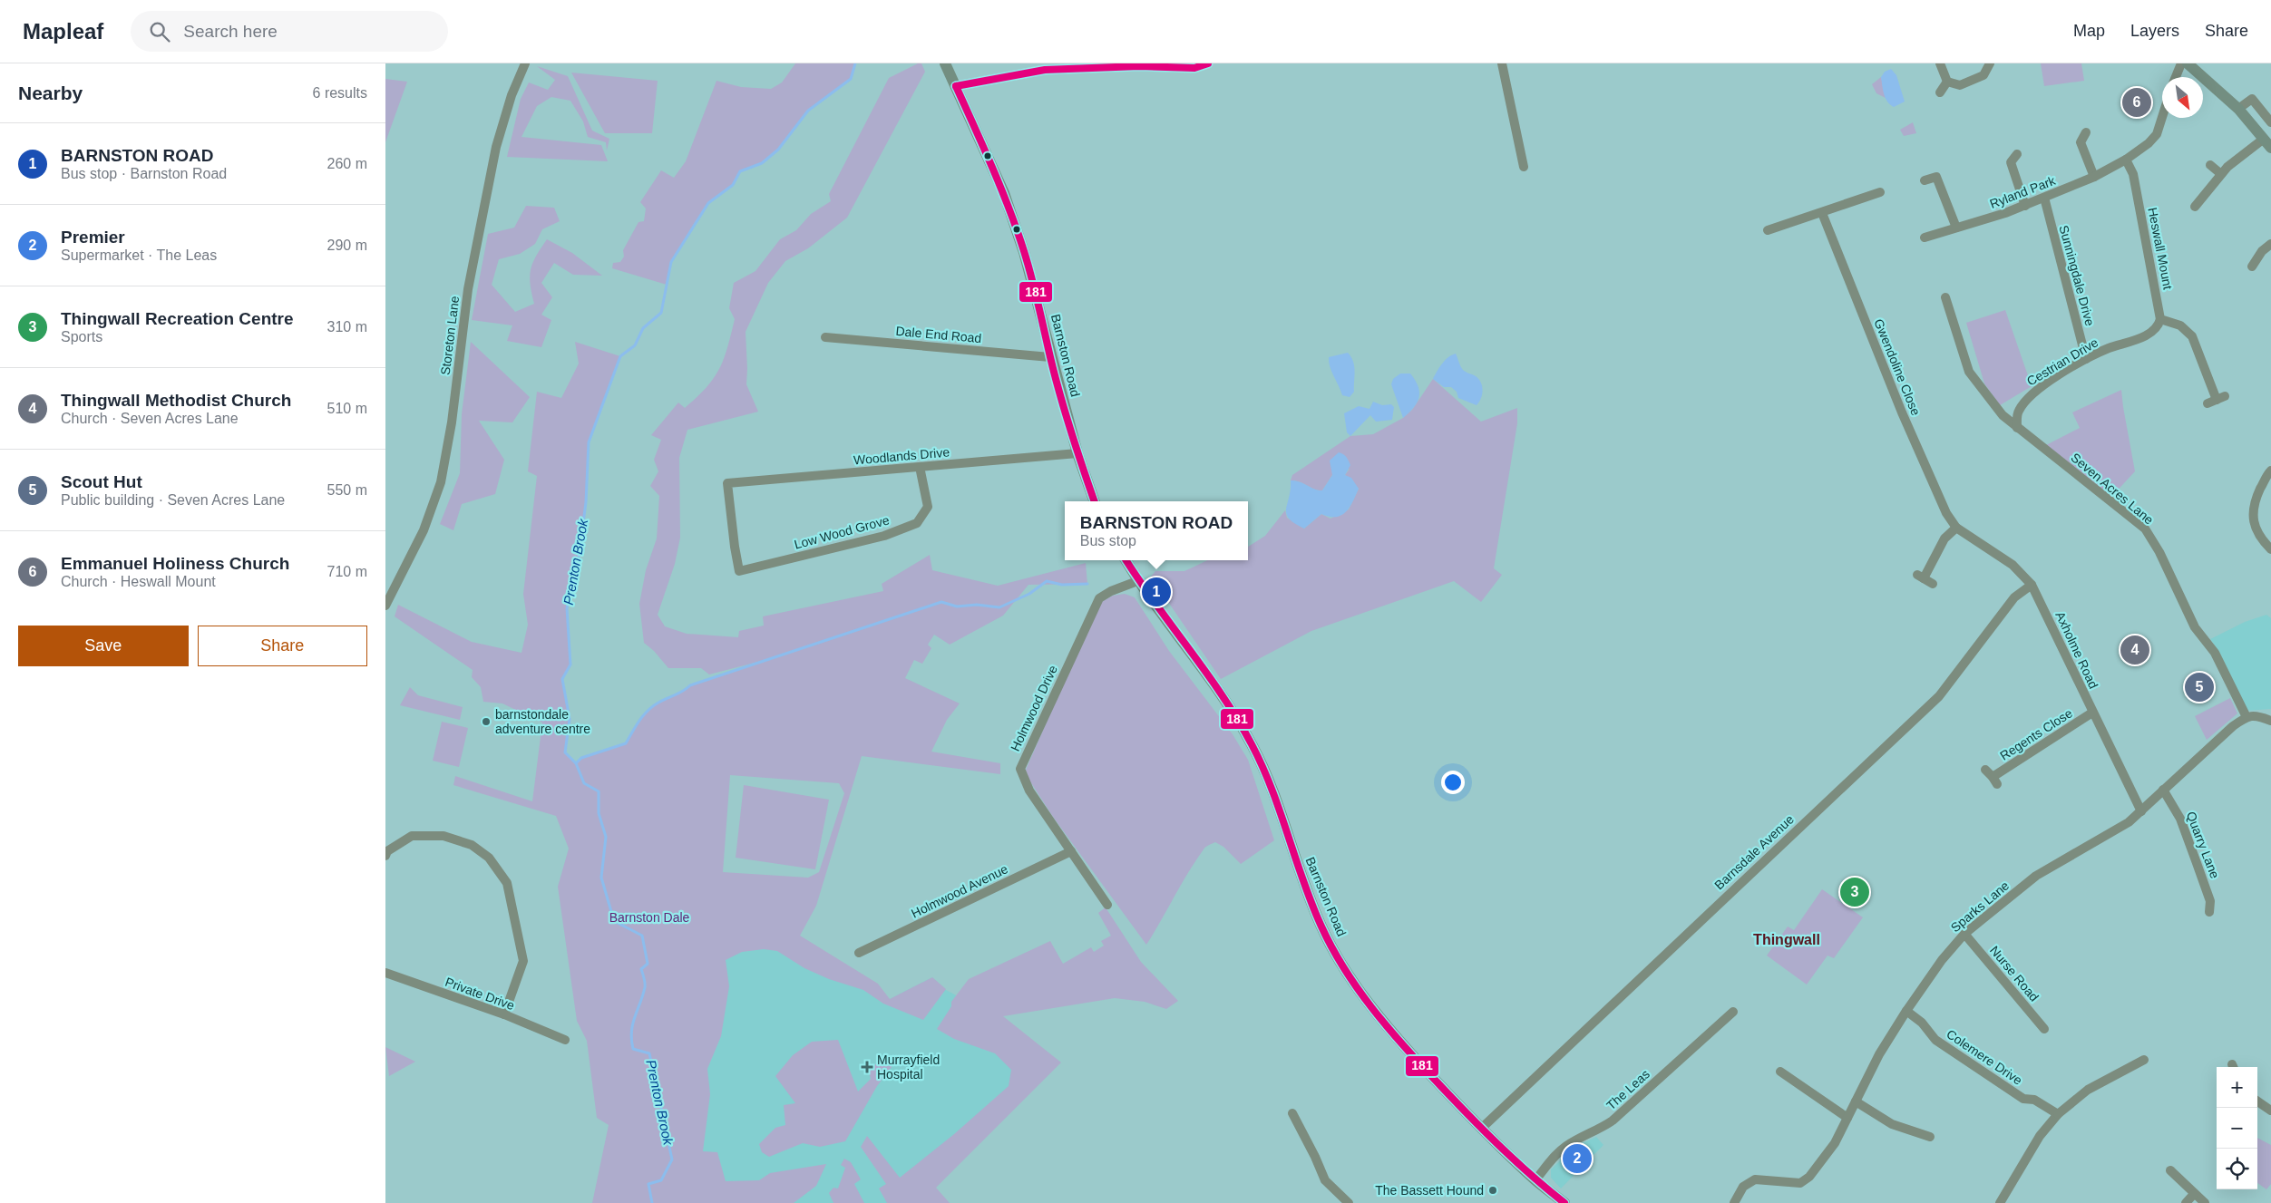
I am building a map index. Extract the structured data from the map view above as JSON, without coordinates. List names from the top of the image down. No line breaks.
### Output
{"streets":{"main road":["Barnston Road"],"street":["Ryland Park","Heswall Mount","Sunningdale Drive","Dale End Road","Storeton Lane","Cestrian Drive","Gwendoline Close","Woodlands Drive","Seven Acres Lane","Low Wood Grove","Axholme Road","Holmwood Drive","Regents Close","Quarry Lane","Barnsdale Avenue","Holmwood Avenue","Sparks Lane","Nurse Road","Private Drive","Colemere Drive","The Leas"]},"crossings":[["Ryland Park","Heswall Mount"],["Ryland Park","Sunningdale Drive"],["Heswall Mount","Cestrian Drive"],["Sunningdale Drive","Cestrian Drive"],["Dale End Road","Barnston Road"],["Barnston Road","Woodlands Drive"],["Barnston Road","Holmwood Drive"],["Barnston Road","Barnsdale Avenue"],["Barnston Road","The Leas"],["Cestrian Drive","Seven Acres Lane"],["Gwendoline Close","Axholme Road"],["Woodlands Drive","Low Wood Grove"],["Seven Acres Lane","Sparks Lane"],["Axholme Road","Regents Close"],["Axholme Road","Barnsdale Avenue"],["Axholme Road","Sparks Lane"],["Holmwood Drive","Holmwood Avenue"],["Quarry Lane","Sparks Lane"],["Sparks Lane","Nurse Road"],["Sparks Lane","Colemere Drive"]],"districts":["Thingwall"],"water":["Prenton Brook"],"parks":["Barnston Dale"],"places":{"other":["barnstondale adventure centre","The Bassett Hound"],"health":["Murrayfield Hospital"]},"lines":["transit line 181"],"north":"bottom right","page":{"header":"Mapleaf","search":"Search here","nav":["Map","Layers","Share"],"heading":["Nearby","6 results"],"pins":["6","1","4","5","3","2"],"list":[{"mark":"1","name":"BARNSTON ROAD","note":"Bus stop · Barnston Road","value":"260 m"},{"mark":"2","name":"Premier","note":"Supermarket · The Leas","value":"290 m"},{"mark":"3","name":"Thingwall Recreation Centre","note":"Sports","value":"310 m"},{"mark":"4","name":"Thingwall Methodist Church","note":"Church · Seven Acres Lane","value":"510 m"},{"mark":"5","name":"Scout Hut","note":"Public building · Seven Acres Lane","value":"550 m"},{"mark":"6","name":"Emmanuel Holiness Church","note":"Church · Heswall Mount","value":"710 m"}],"popup":["BARNSTON ROAD","Bus stop"],"buttons":["Save","Share"],"map_buttons":["+","−"]}}
